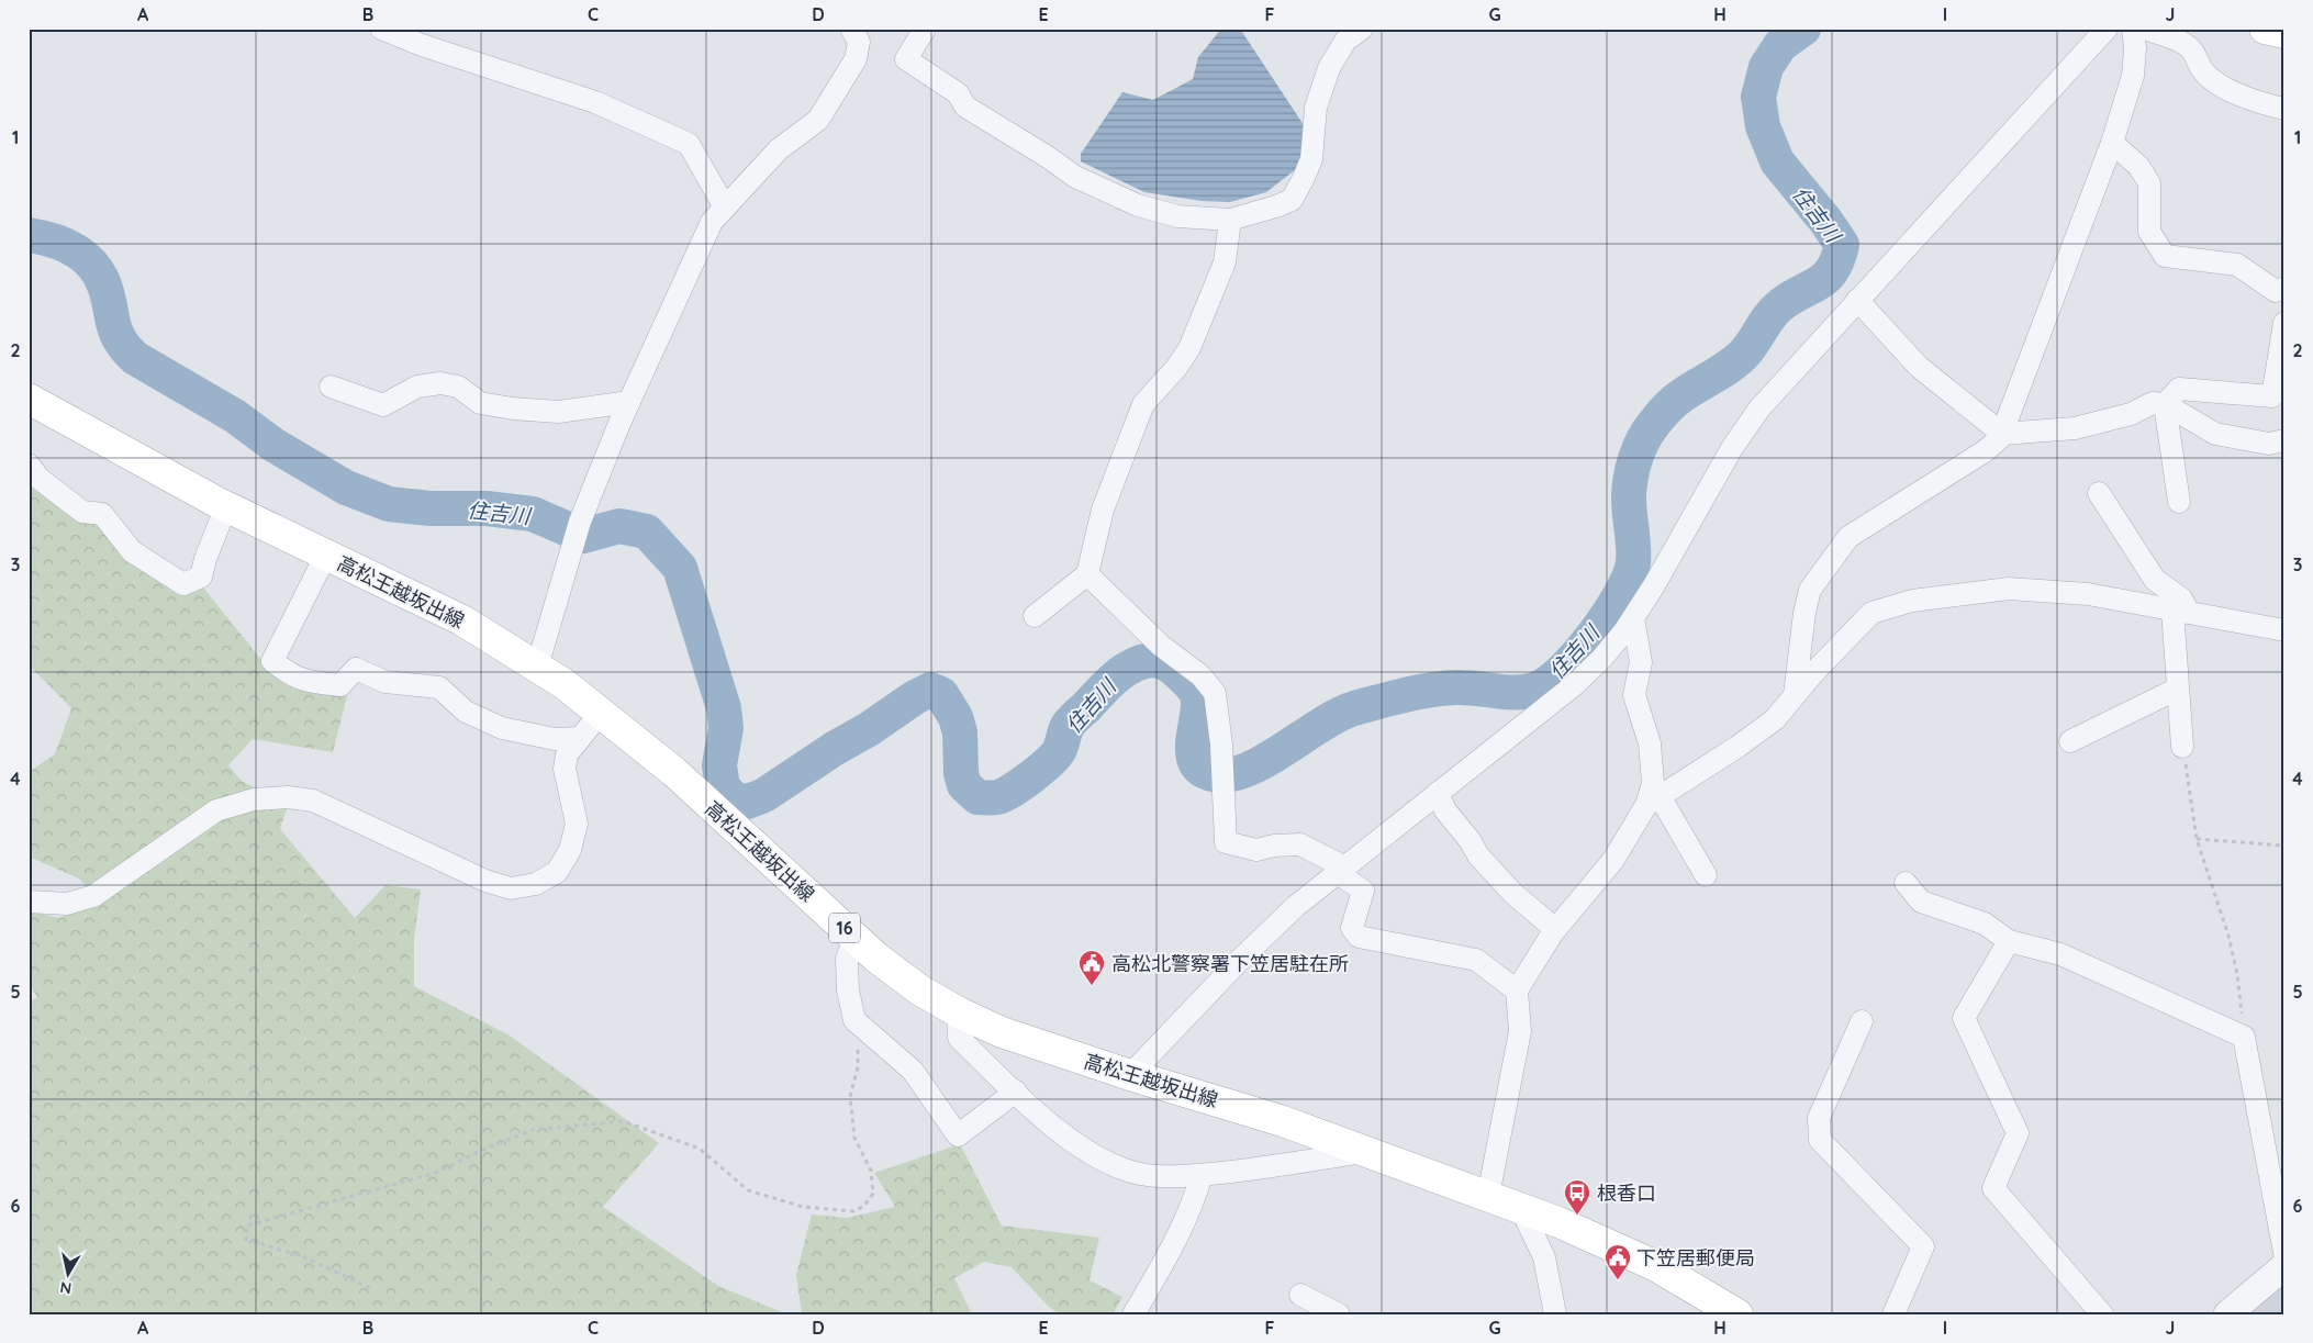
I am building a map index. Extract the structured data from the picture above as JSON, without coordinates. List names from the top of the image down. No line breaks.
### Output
{"streets":{"main road":["高松王越坂出線","16"]},"water":["住吉川"],"places":{"public building":["高松北警察署下笠居駐在所","下笠居郵便局"],"bus stop":["根香口"]},"north":"bottom","grid":{"columns":["A","B","C","D","E","F","G","H","I","J"],"rows":["1","2","3","4","5","6"]}}
